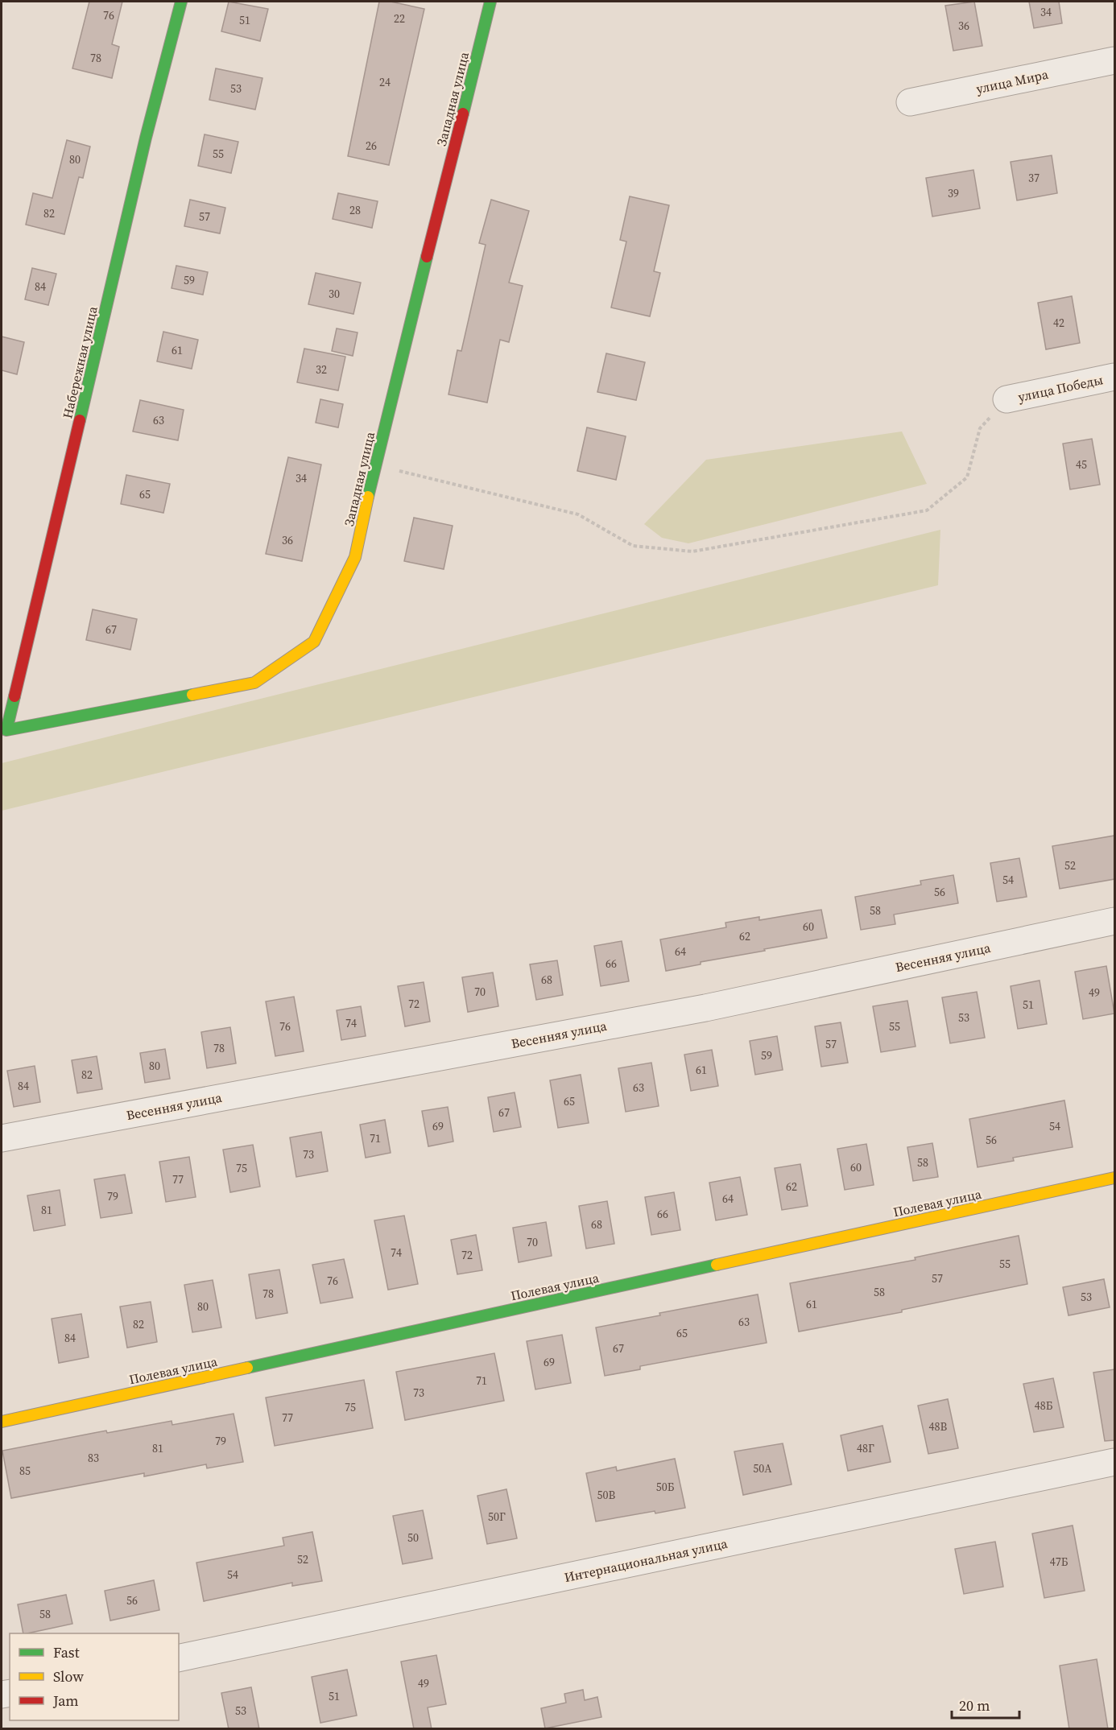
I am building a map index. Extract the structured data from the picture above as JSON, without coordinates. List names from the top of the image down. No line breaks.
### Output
{"streets":{"street":["улица Мира","Западная улица","Набережная улица","улица Победы","Весенняя улица","Полевая улица","Интернациональная улица"]},"crossings":[["Западная улица","Набережная улица"]],"house_numbers":["34","76","22","51","36","78","24","53","26","55","80","37","39","28","82","57","59","84","30","42","61","32","63","45","34","65","36","67","52","54","56","58","60","62","64","66","68","70","49","72","51","53","74","76","55","57","78","59","80","61","82","84","63","65","67","69","54","71","56","73","58","60","75","77","62","79","64","81","66","68","70","74","72","55","57","76","58","78","53","61","80","63","82","65","84","67","69","71","73","48Б","75","77","48В","79","81","48Г","83","50А","85","50Б","50В","50Г","50","52","47Б","54","56","58","49","51","53"],"legend":["Fast","Slow","Jam"],"scale_bar":"20 m"}
